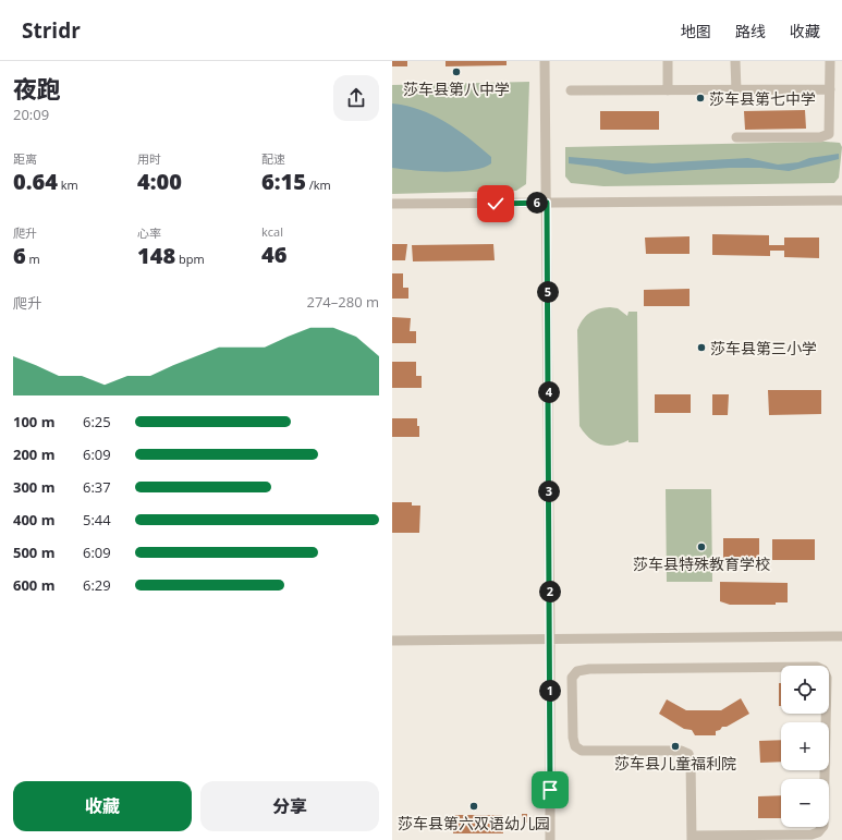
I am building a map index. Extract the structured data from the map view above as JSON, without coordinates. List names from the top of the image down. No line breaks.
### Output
{"places":["莎车县第八中学","莎车县第七中学","莎车县第三小学","莎车县特殊教育学校","莎车县儿童福利院","莎车县第六双语幼儿园"],"page":{"header":"Stridr","nav":["地图","路线","收藏"],"heading":["夜跑","20:09"],"stats":[["距离","0.64 km"],["用时","4:00"],["配速","6:15 /km"],["爬升","6 m"],["心率","148 bpm"],["kcal","46"]],"pins":["6","5","4","3","2","1"],"chart":["爬升","274–280 m"],"list":[{"name":"100 m","note":"6:25"},{"name":"200 m","note":"6:09"},{"name":"300 m","note":"6:37"},{"name":"400 m","note":"5:44"},{"name":"500 m","note":"6:09"},{"name":"600 m","note":"6:29"}],"map_buttons":["+","−"],"buttons":["收藏","分享"]}}
